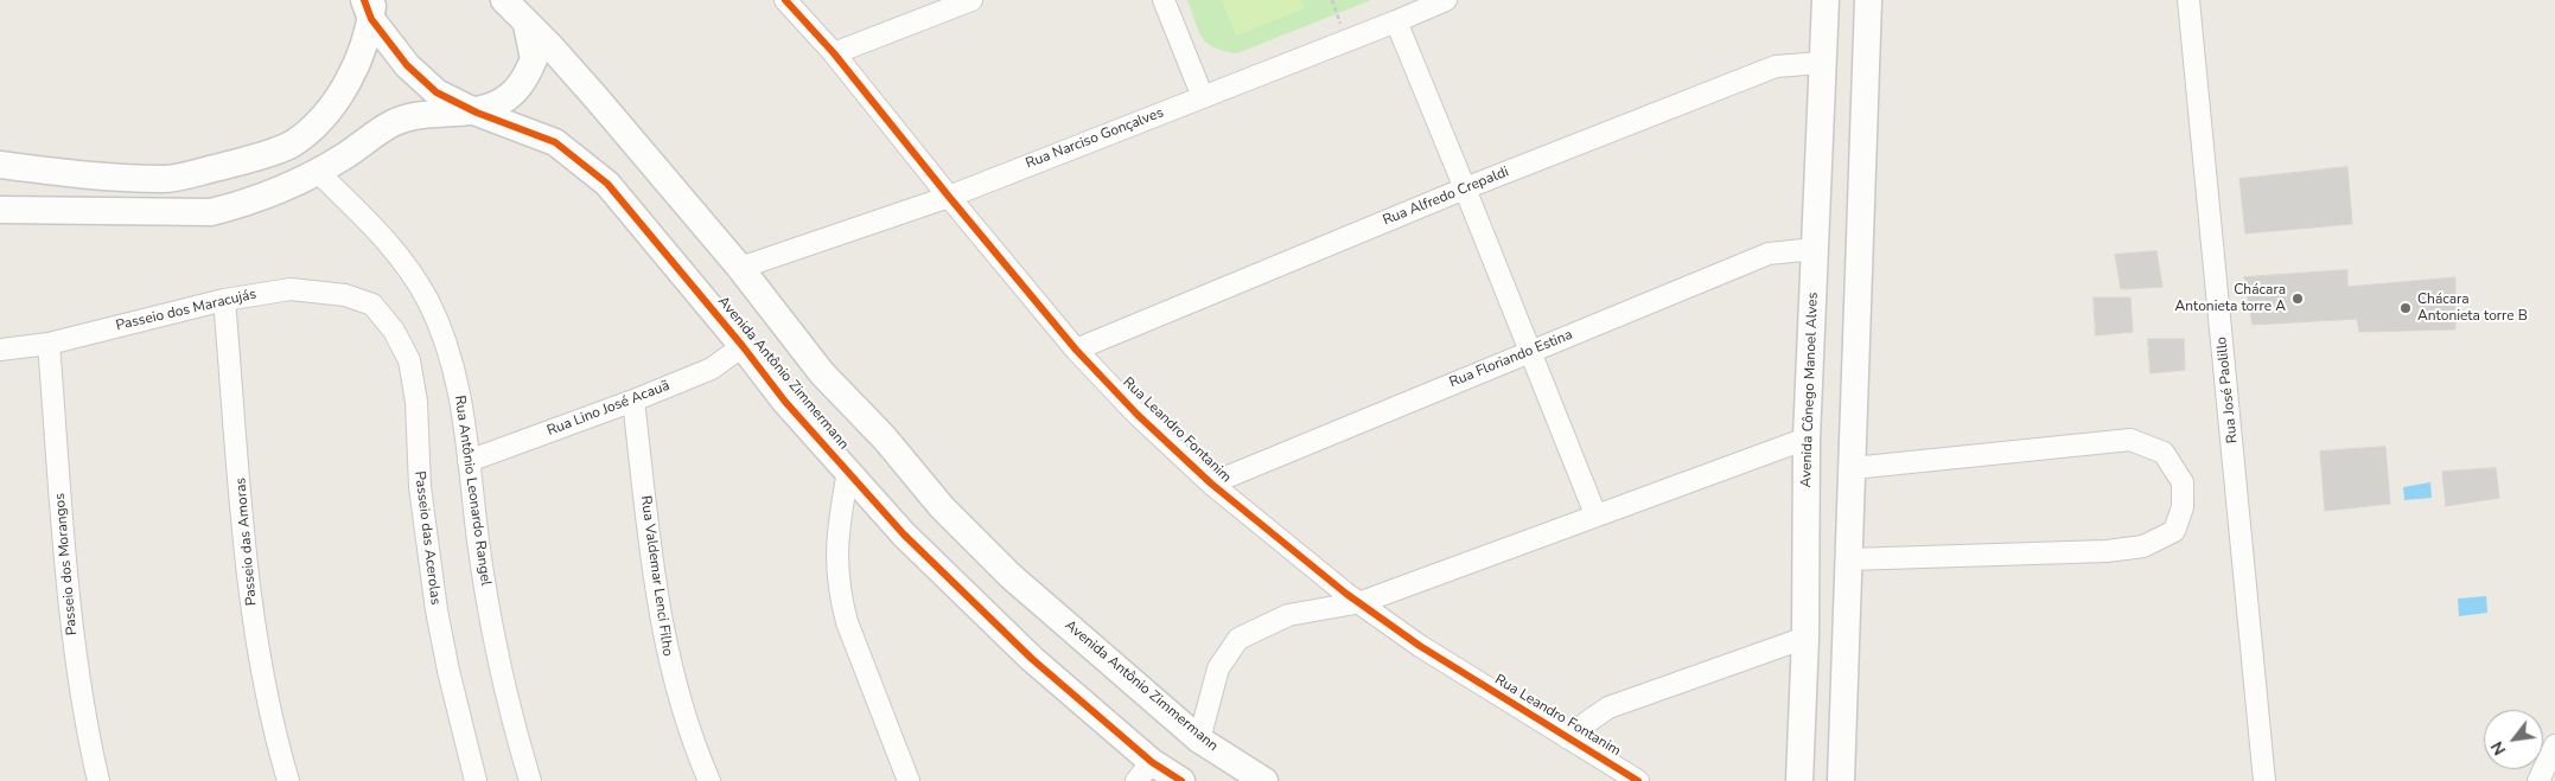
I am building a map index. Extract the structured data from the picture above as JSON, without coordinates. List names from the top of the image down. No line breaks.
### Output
{"streets":{"street":["Rua Narciso Gonçalves","Rua Alfredo Crepaldi","Passeio dos Maracujás","Rua Floriando Estina","Avenida Antônio Zimmermann","Avenida Cônego Manoel Alves","Rua José Paolillo","Rua Lino José Acauã","Rua Leandro Fontanim","Rua Antônio Leonardo Rangel","Passeio das Acerolas","Passeio das Amoras","Passeio dos Morangos","Rua Valdemar Lenci Filho"]},"crossings":[["Rua Narciso Gonçalves","Avenida Antônio Zimmermann"],["Rua Narciso Gonçalves","Rua Leandro Fontanim"],["Rua Alfredo Crepaldi","Avenida Cônego Manoel Alves"],["Rua Alfredo Crepaldi","Rua Leandro Fontanim"],["Passeio dos Maracujás","Passeio das Acerolas"],["Passeio dos Maracujás","Passeio das Amoras"],["Passeio dos Maracujás","Passeio dos Morangos"],["Rua Floriando Estina","Avenida Cônego Manoel Alves"],["Rua Floriando Estina","Rua Leandro Fontanim"],["Avenida Antônio Zimmermann","Rua Lino José Acauã"],["Avenida Cônego Manoel Alves","Rua Leandro Fontanim"],["Rua Lino José Acauã","Rua Antônio Leonardo Rangel"],["Rua Lino José Acauã","Rua Valdemar Lenci Filho"]],"places":["Chácara Antonieta torre A","Chácara Antonieta torre B"],"north":"bottom left"}
